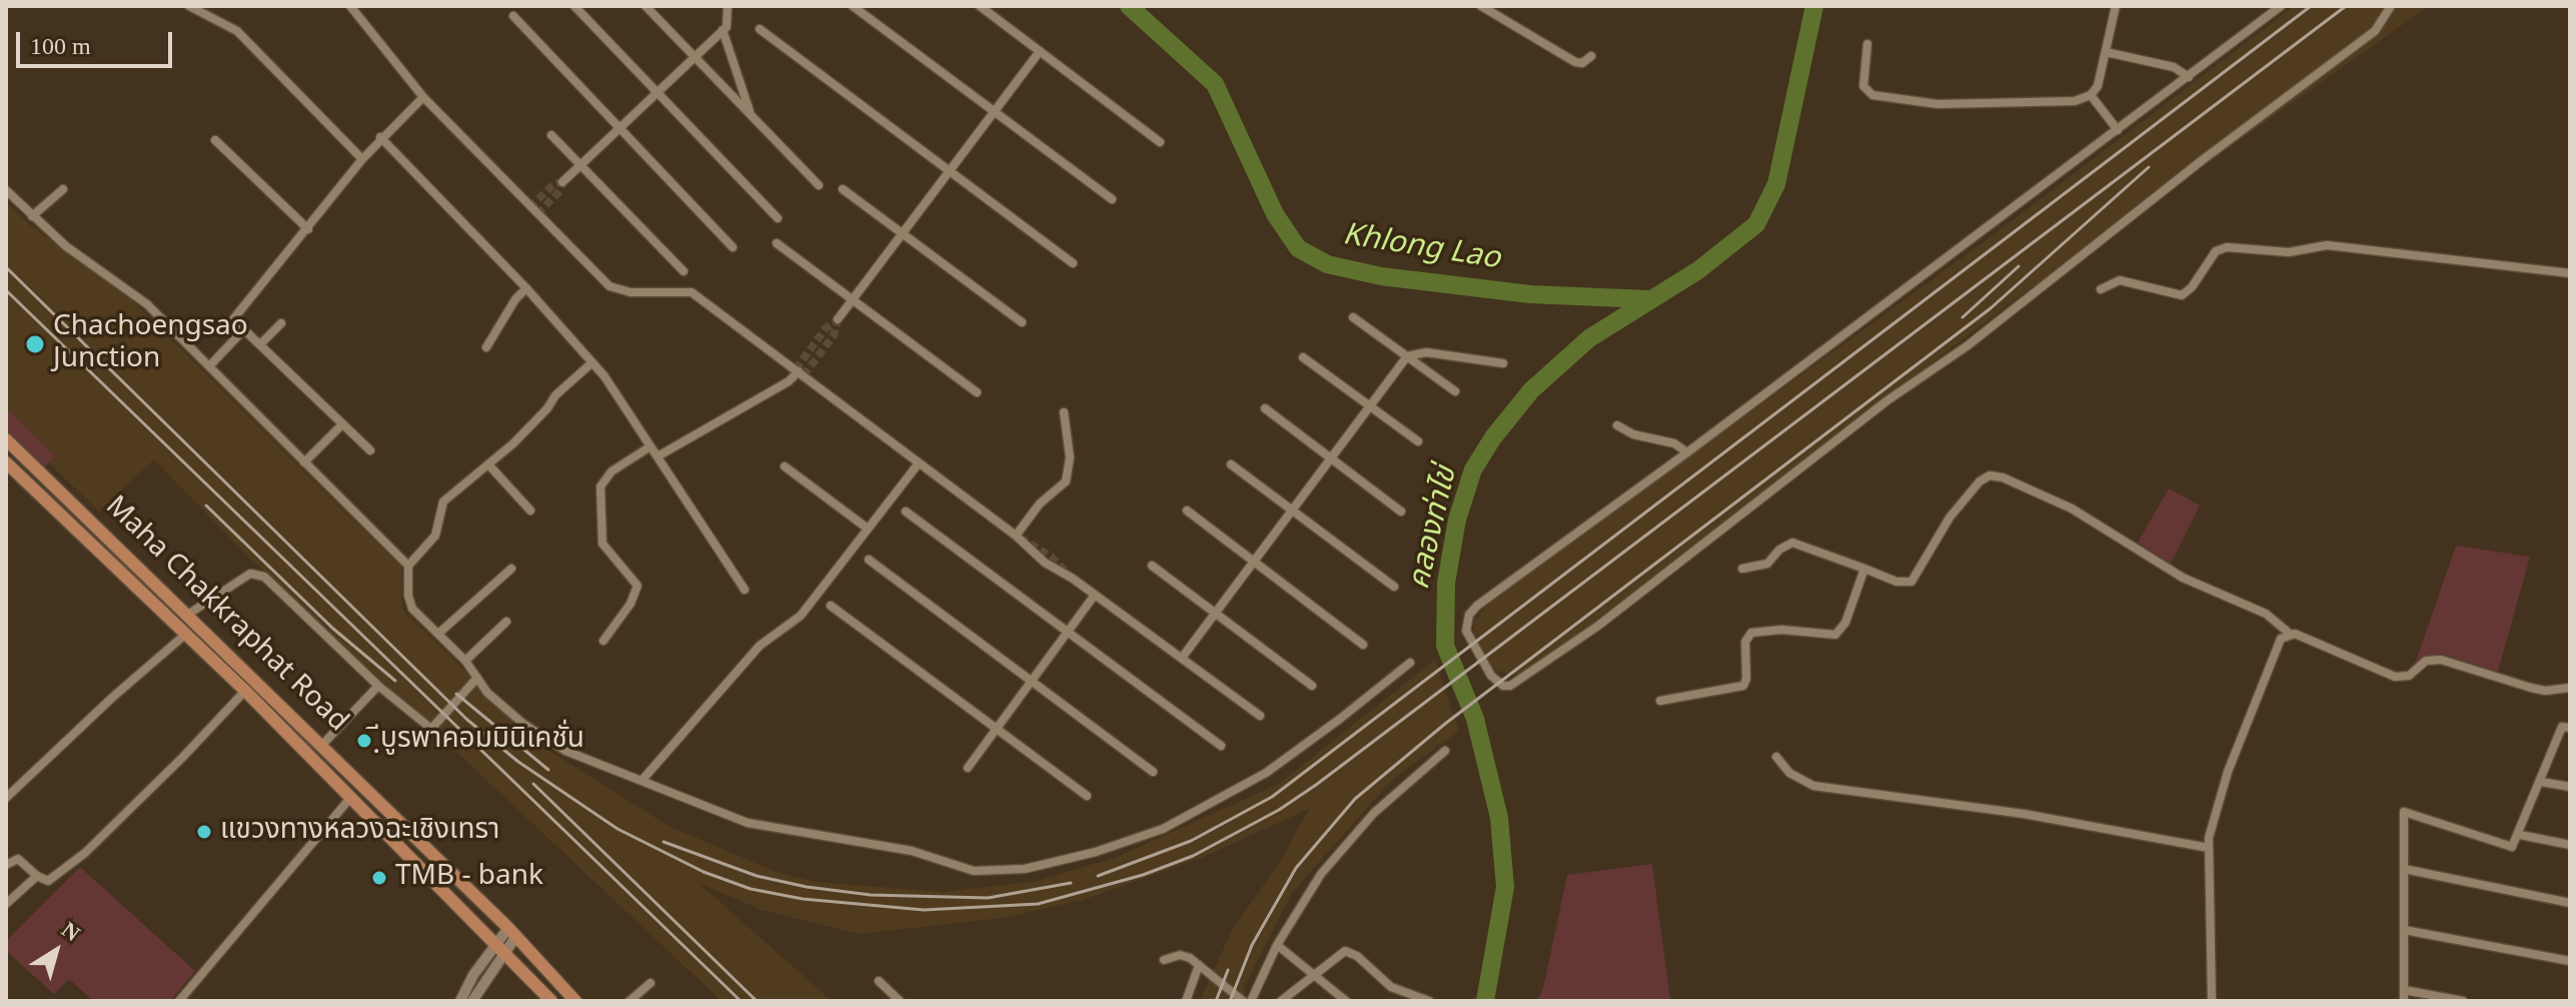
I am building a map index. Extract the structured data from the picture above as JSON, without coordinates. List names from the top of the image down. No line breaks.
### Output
{"streets":{"main road":["Maha Chakkraphat Road"]},"water":["Khlong Lao","คลองท่าไข่"],"places":["Chachoengsao Junction","ฺีบูรพาคอมมินิเคชั่น","แขวงทางหลวงฉะเชิงเทรา","TMB - bank"],"scale_bar":"100 m","north":"top right"}
